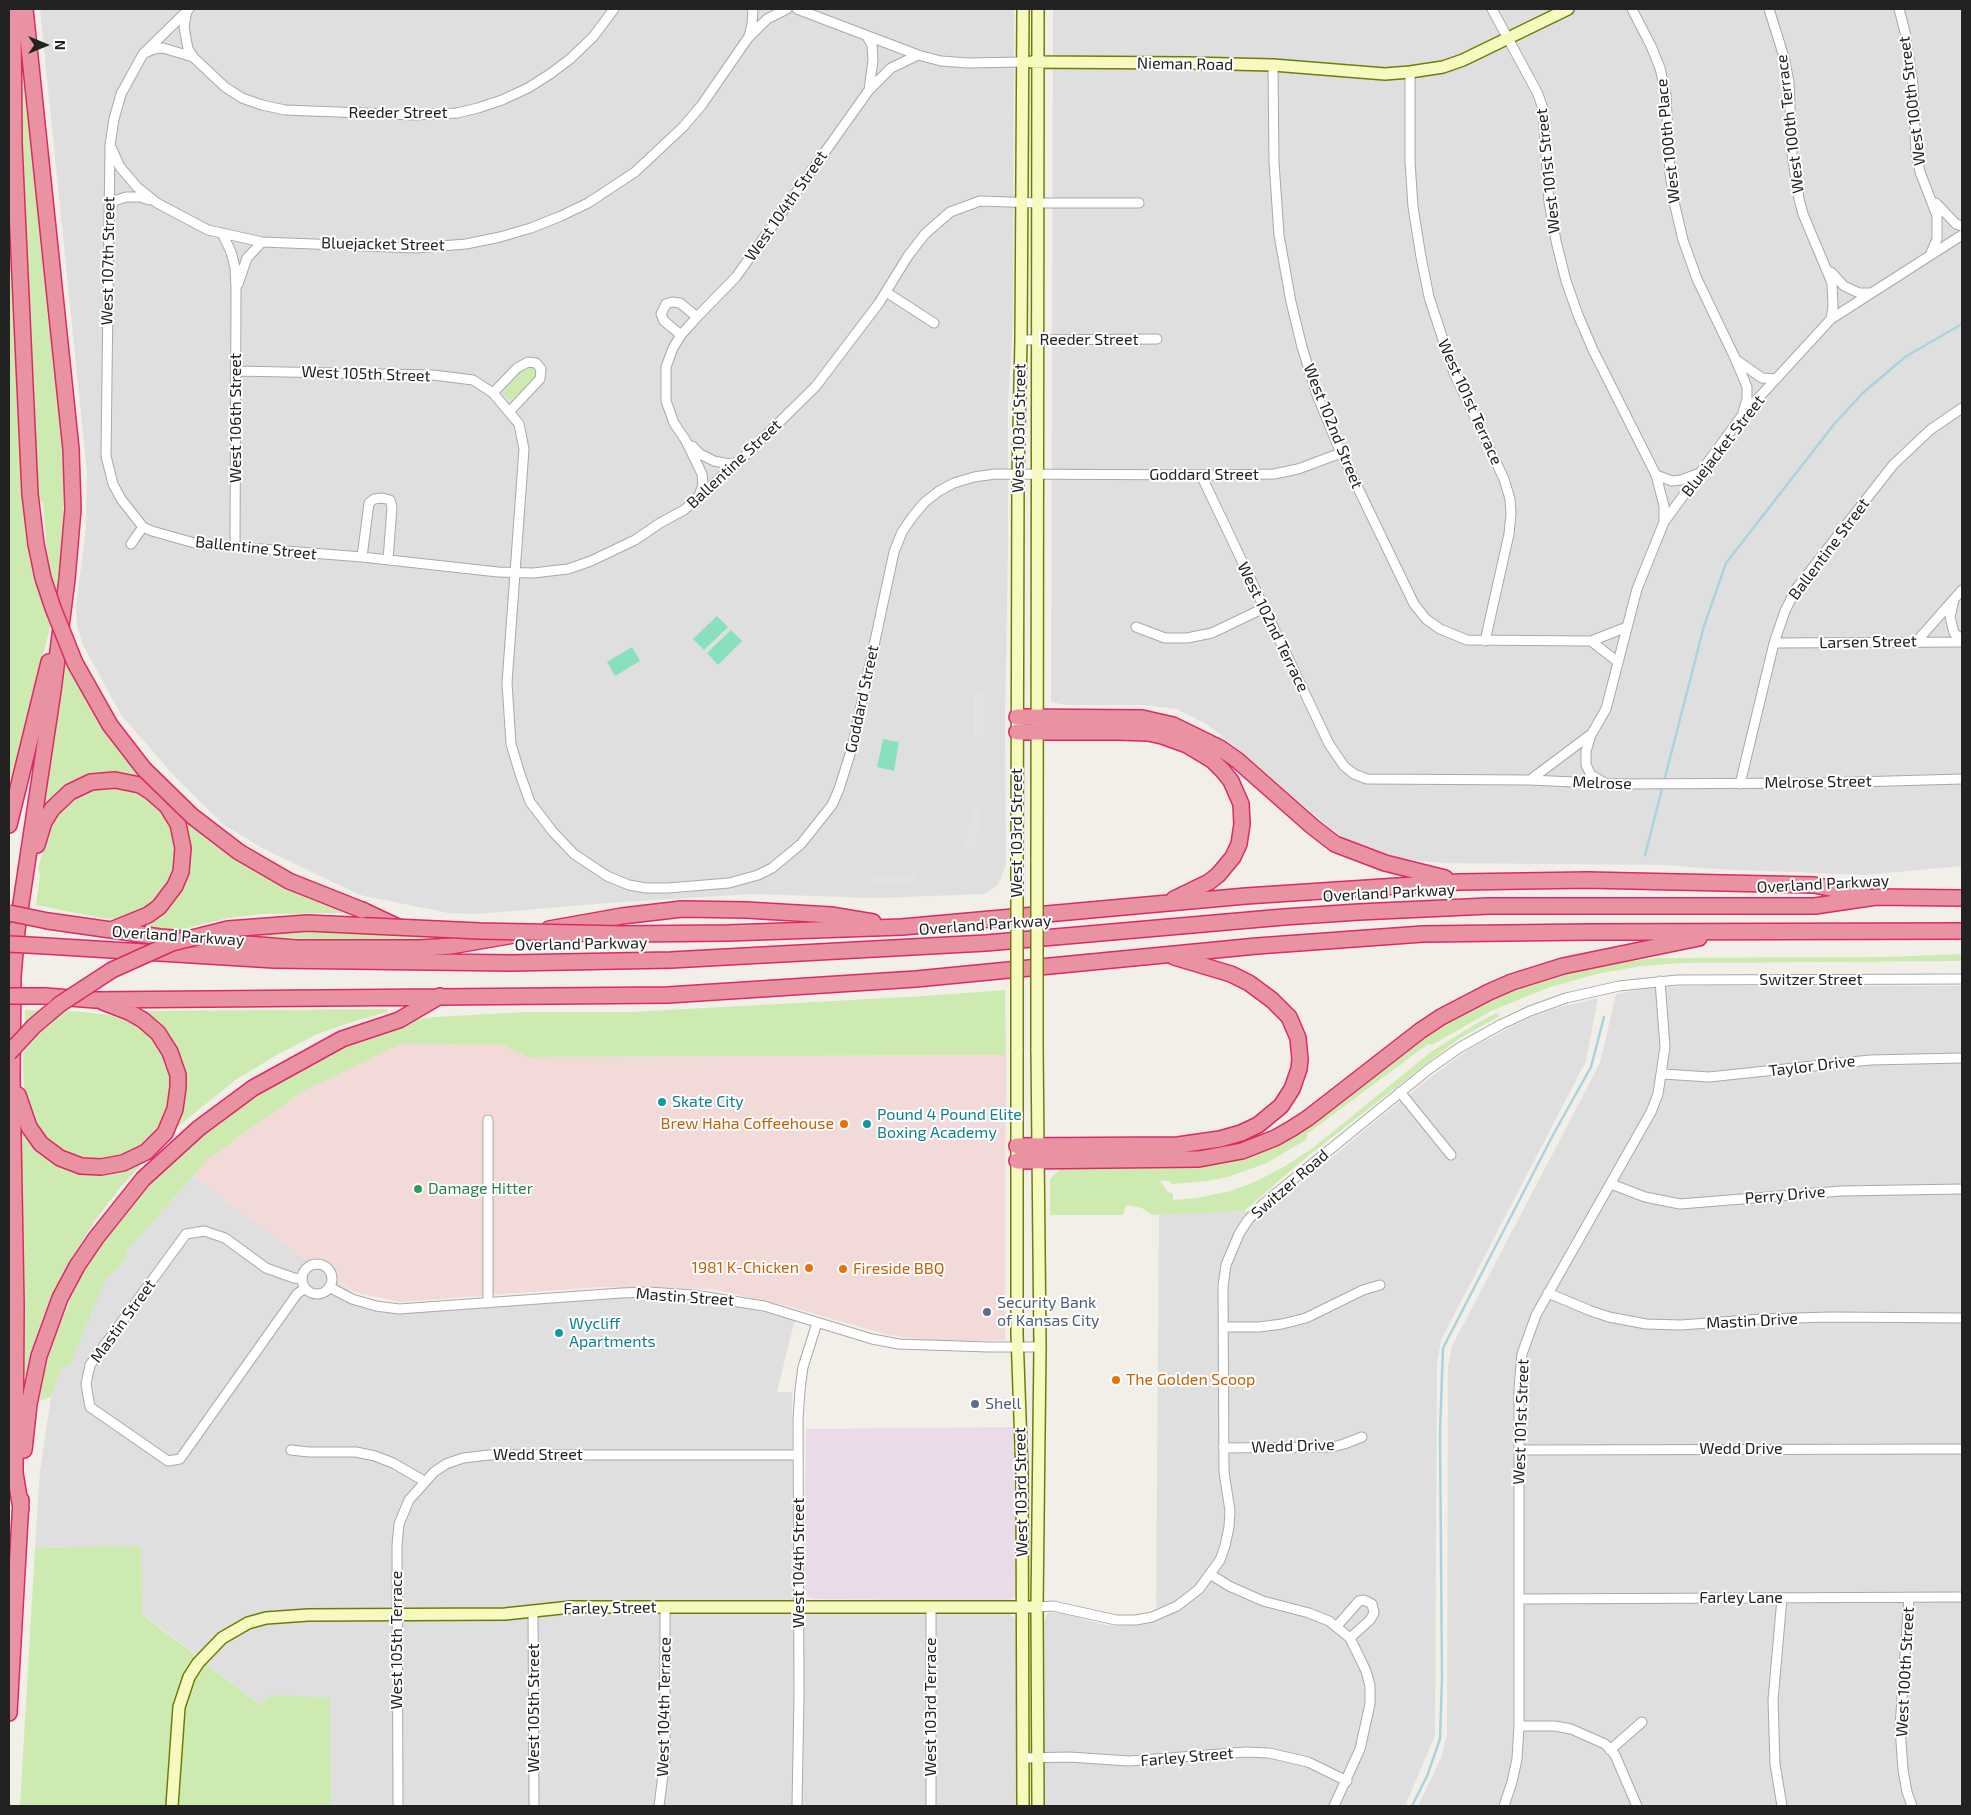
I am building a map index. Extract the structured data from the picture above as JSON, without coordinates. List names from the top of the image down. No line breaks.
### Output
{"streets":{"highway":["Overland Parkway"],"main road":["Nieman Road","West 103rd Street","Farley Street"],"street":["West 100th Street","Reeder Street","West 100th Terrace","West 100th Place","West 101st Street","West 104th Street","Bluejacket Street","West 107th Street","West 105th Street","West 101st Terrace","West 106th Street","West 102nd Street","Ballentine Street","Goddard Street","West 102nd Terrace","Larsen Street","Melrose Street","Melrose","Switzer Street","Taylor Drive","Switzer Road","Perry Drive","Mastin Street","Mastin Drive","Wedd Drive","Wedd Street","Farley Lane","West 105th Terrace","West 104th Terrace","West 103rd Terrace"]},"crossings":[["Nieman Road","West 101st Street"],["Nieman Road","West 104th Street"],["Nieman Road","West 101st Terrace"],["Nieman Road","West 102nd Street"],["Nieman Road","West 103rd Street"],["West 100th Street","Bluejacket Street"],["West 100th Street","Farley Lane"],["Reeder Street","West 107th Street"],["Reeder Street","West 103rd Street"],["West 100th Terrace","Bluejacket Street"],["West 100th Place","Bluejacket Street"],["West 101st Street","Bluejacket Street"],["West 101st Street","Switzer Street"],["West 101st Street","Taylor Drive"],["West 101st Street","Switzer Road"],["West 101st Street","Perry Drive"],["West 101st Street","Mastin Drive"],["West 101st Street","Wedd Drive"],["West 101st Street","Farley Lane"],["West 104th Street","Ballentine Street"],["West 104th Street","Mastin Street"],["West 104th Street","Wedd Street"],["West 104th Street","Farley Street"],["Bluejacket Street","West 107th Street"],["Bluejacket Street","West 106th Street"],["Bluejacket Street","West 102nd Terrace"],["Bluejacket Street","Melrose"],["West 107th Street","Ballentine Street"],["West 105th Street","West 106th Street"],["West 105th Street","Ballentine Street"],["West 105th Street","Goddard Street"],["West 105th Street","Farley Street"],["West 101st Terrace","West 102nd Street"],["West 106th Street","Ballentine Street"],["West 102nd Street","Goddard Street"],["West 103rd Street","Ballentine Street"],["West 103rd Street","Goddard Street"],["West 103rd Street","Switzer Road"],["West 103rd Street","Mastin Street"],["West 103rd Street","Farley Street"],["Ballentine Street","Larsen Street"],["Ballentine Street","Melrose Street"],["Goddard Street","West 102nd Terrace"],["West 102nd Terrace","Melrose"],["Melrose Street","Melrose"],["Switzer Street","Switzer Road"],["Switzer Road","Wedd Drive"],["Switzer Road","Farley Street"],["Wedd Street","West 105th Terrace"],["Farley Street","West 105th Terrace"],["Farley Street","West 104th Terrace"],["Farley Street","West 103rd Terrace"]],"places":["Skate City","Brew Haha Coffeehouse","Pound 4 Pound Elite Boxing Academy","Damage Hitter","1981 K-Chicken","Fireside BBQ","Security Bank of Kansas City","Wycliff Apartments","The Golden Scoop","Shell"],"north":"right"}
